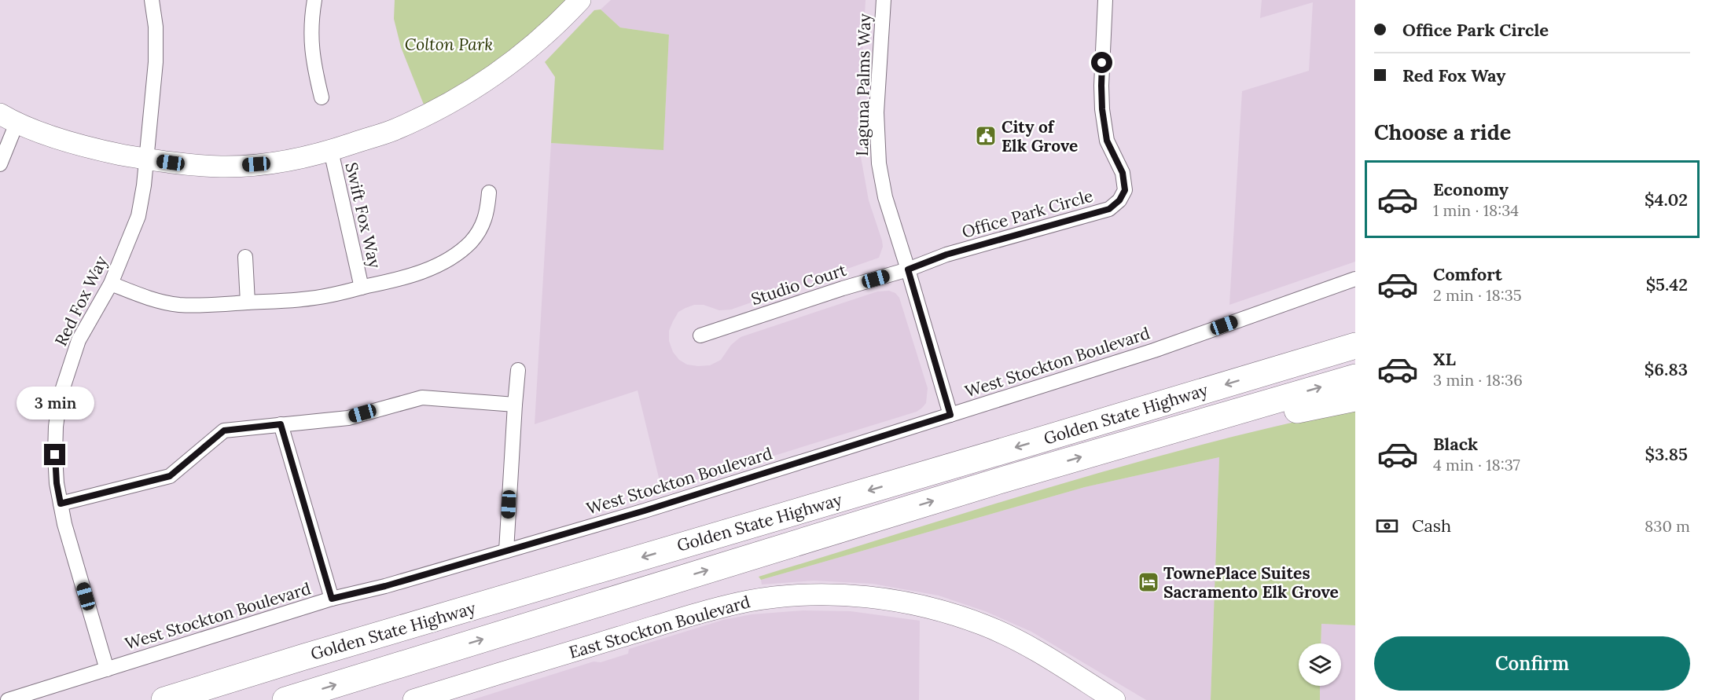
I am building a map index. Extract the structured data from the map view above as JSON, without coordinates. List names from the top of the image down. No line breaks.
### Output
{"streets":{"highway":["Golden State Highway"],"street":["Laguna Palms Way","Office Park Circle","Swift Fox Way","Studio Court","Red Fox Way","West Stockton Boulevard","East Stockton Boulevard"]},"crossings":[["Laguna Palms Way","Office Park Circle"],["Laguna Palms Way","Studio Court"],["Laguna Palms Way","West Stockton Boulevard"],["Office Park Circle","Studio Court"],["Red Fox Way","West Stockton Boulevard"]],"parks":["Colton Park"],"places":{"public building":["City of Elk Grove"],"hotel":["TownePlace Suites Sacramento Elk Grove"]},"page":{"banner":["Office Park Circle","Red Fox Way"],"heading":"Choose a ride","list":[{"name":"Economy","note":"1 min · 18:34","value":"$4.02"},{"name":"Comfort","note":"2 min · 18:35","value":"$5.42"},{"name":"XL","note":"3 min · 18:36","value":"$6.83"},{"name":"Black","note":"4 min · 18:37","value":"$3.85"}],"bubble":"3 min","pay":["Cash","830 m"],"buttons":"Confirm"}}
